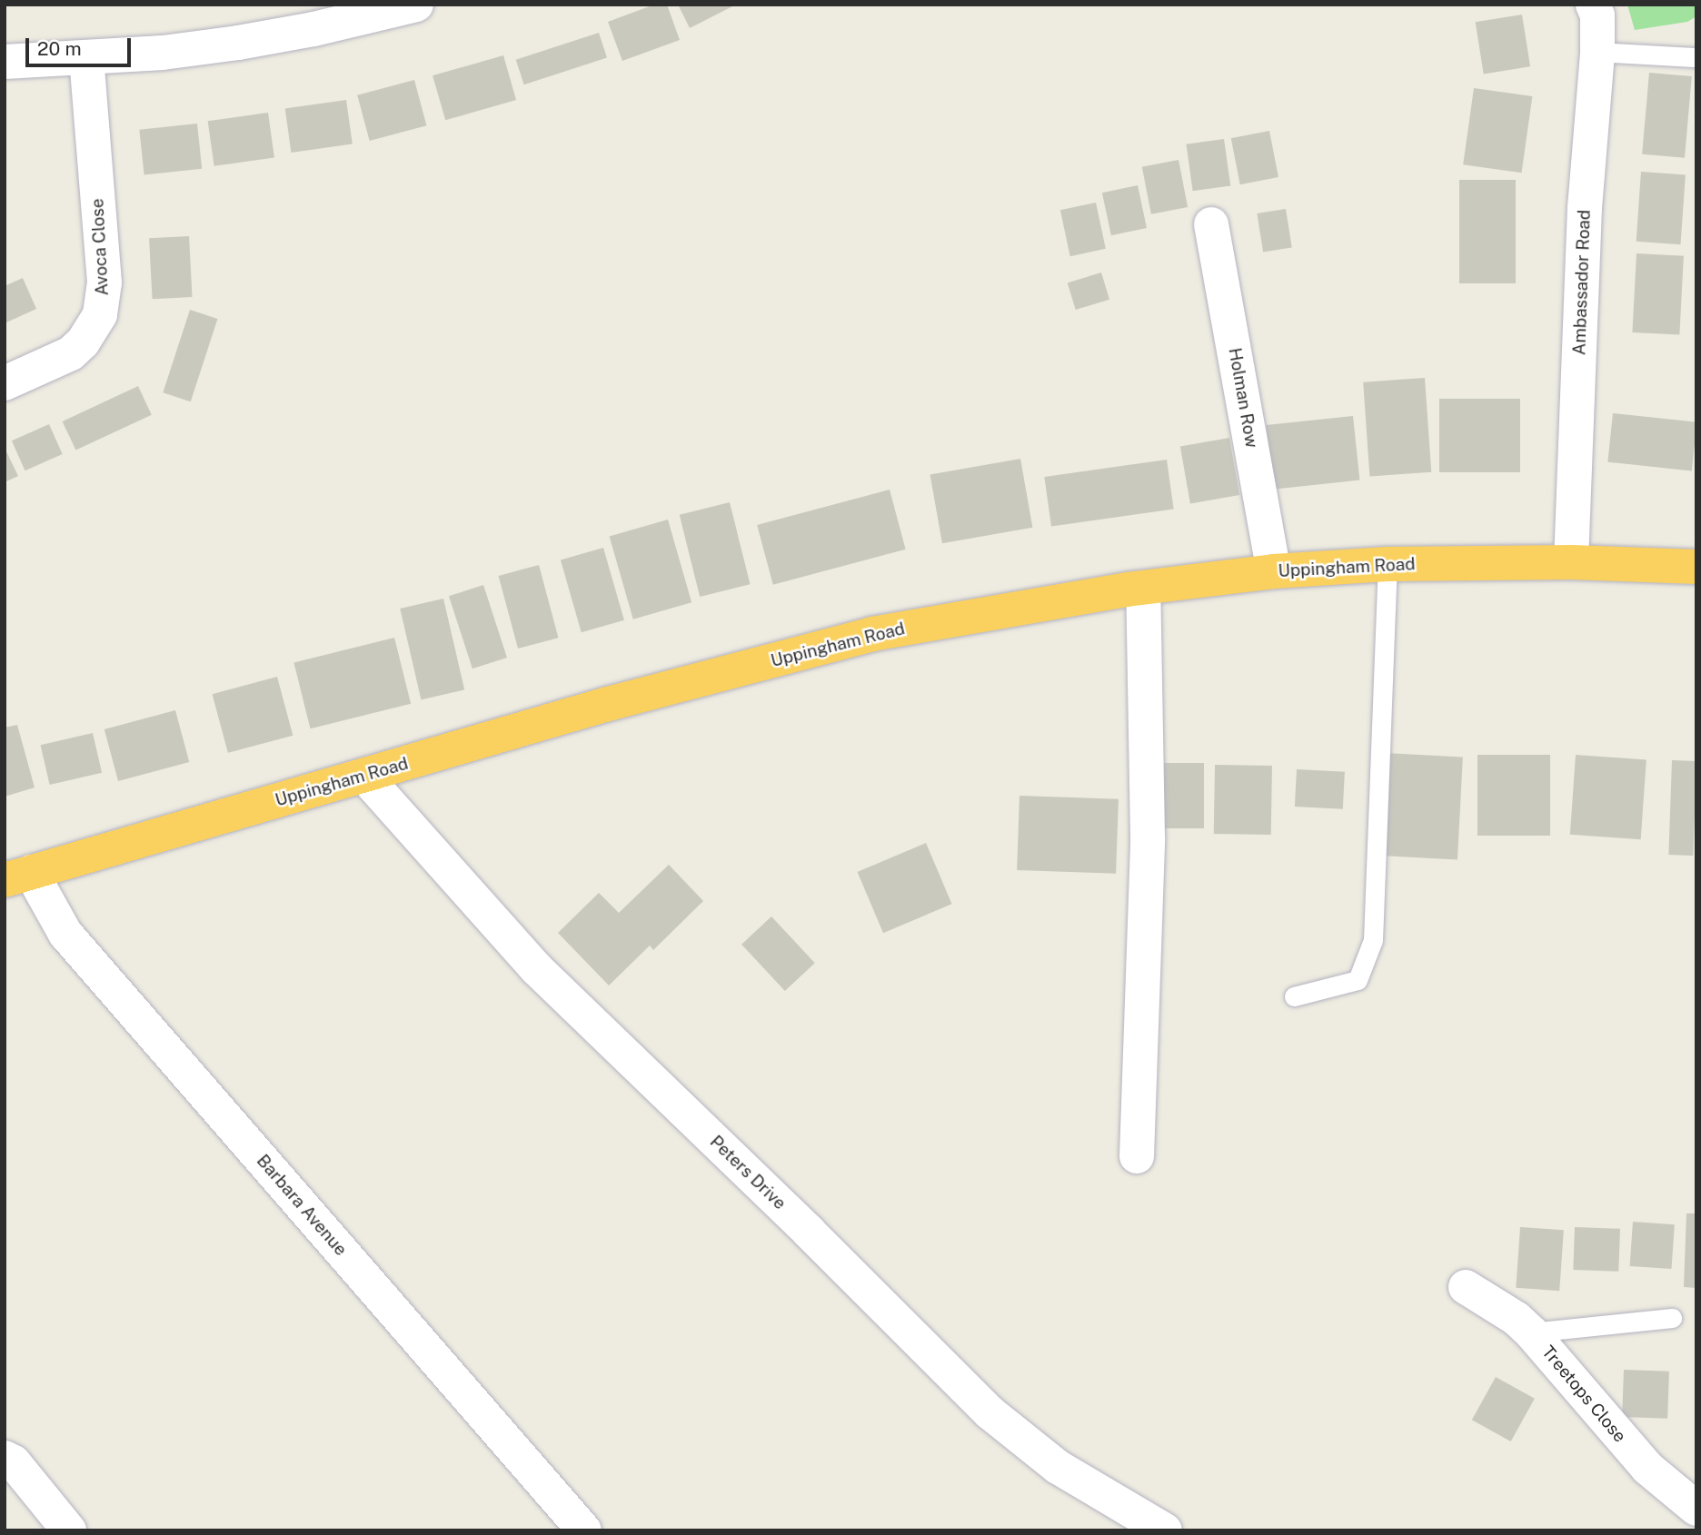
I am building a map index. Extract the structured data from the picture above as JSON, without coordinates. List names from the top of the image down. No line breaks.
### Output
{"streets":{"highway":["Uppingham Road"],"street":["Avoca Close","Ambassador Road","Holman Row","Peters Drive","Barbara Avenue","Treetops Close"]},"crossings":[["Ambassador Road","Uppingham Road"],["Holman Row","Uppingham Road"],["Uppingham Road","Peters Drive"],["Uppingham Road","Barbara Avenue"]],"scale_bar":"20 m"}
